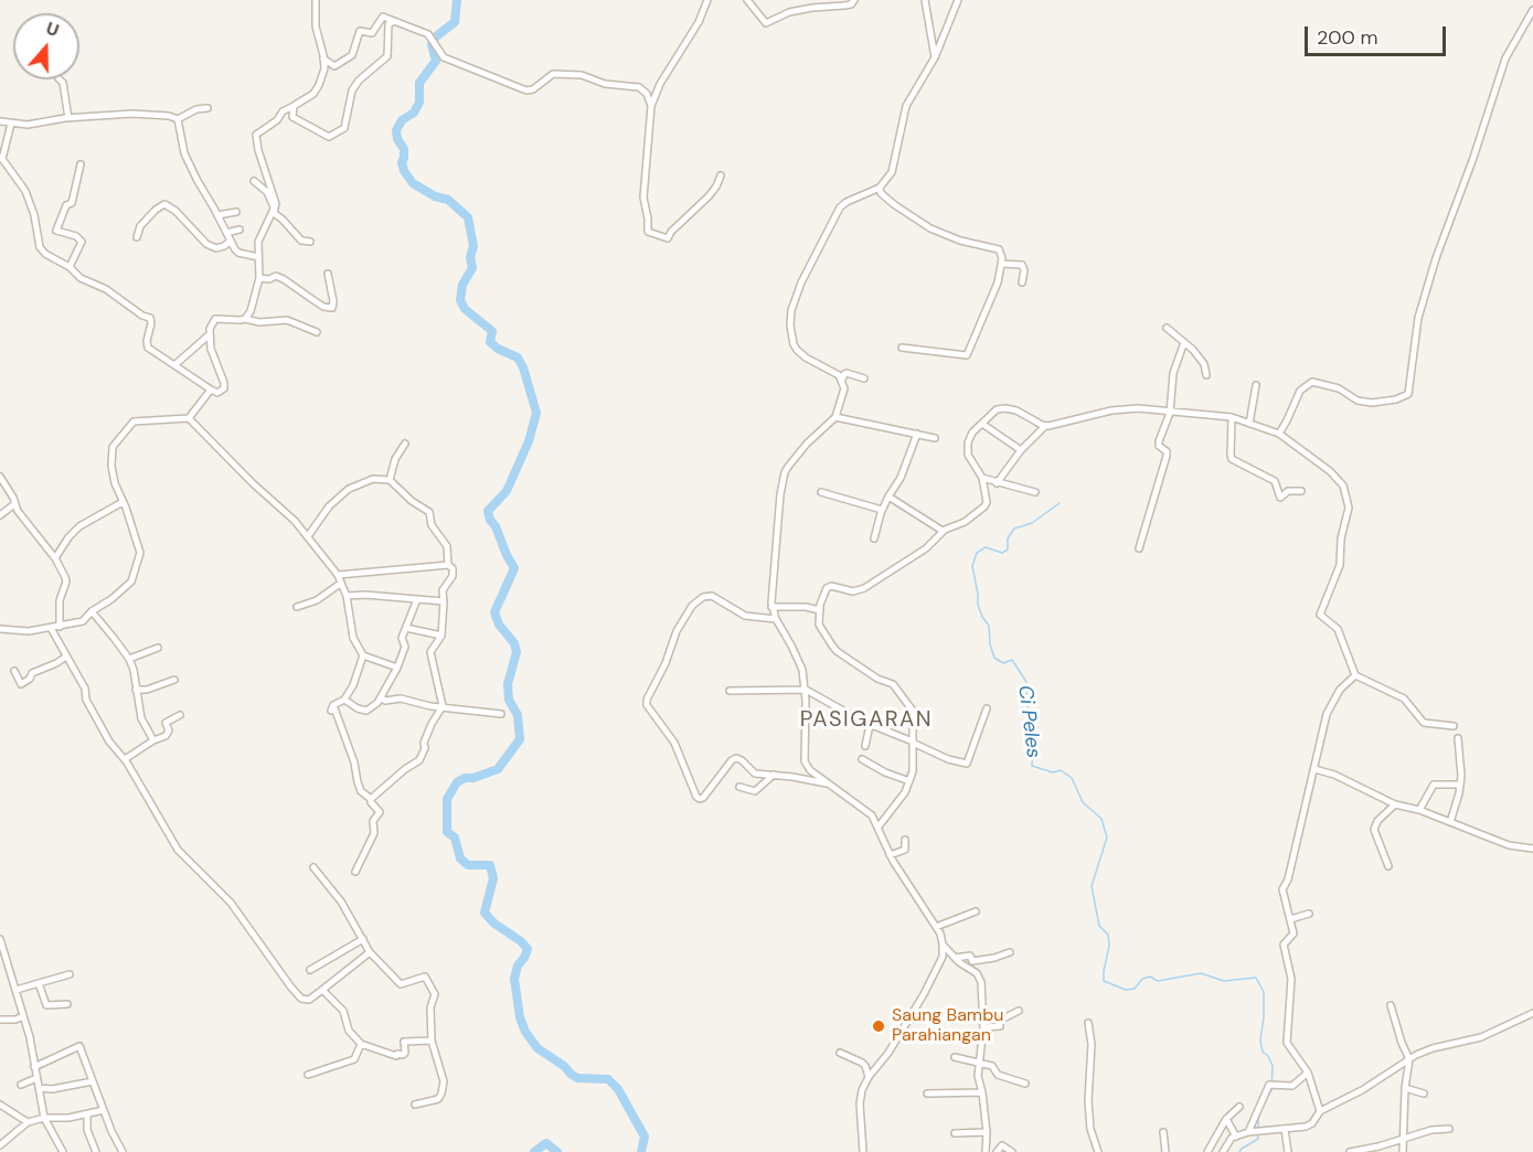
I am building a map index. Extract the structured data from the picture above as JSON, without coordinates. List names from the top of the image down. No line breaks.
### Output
{"districts":["PASIGARAN"],"water":["Ci Peles"],"places":["Saung Bambu Parahiangan"],"scale_bar":"200 m","north":"top"}
